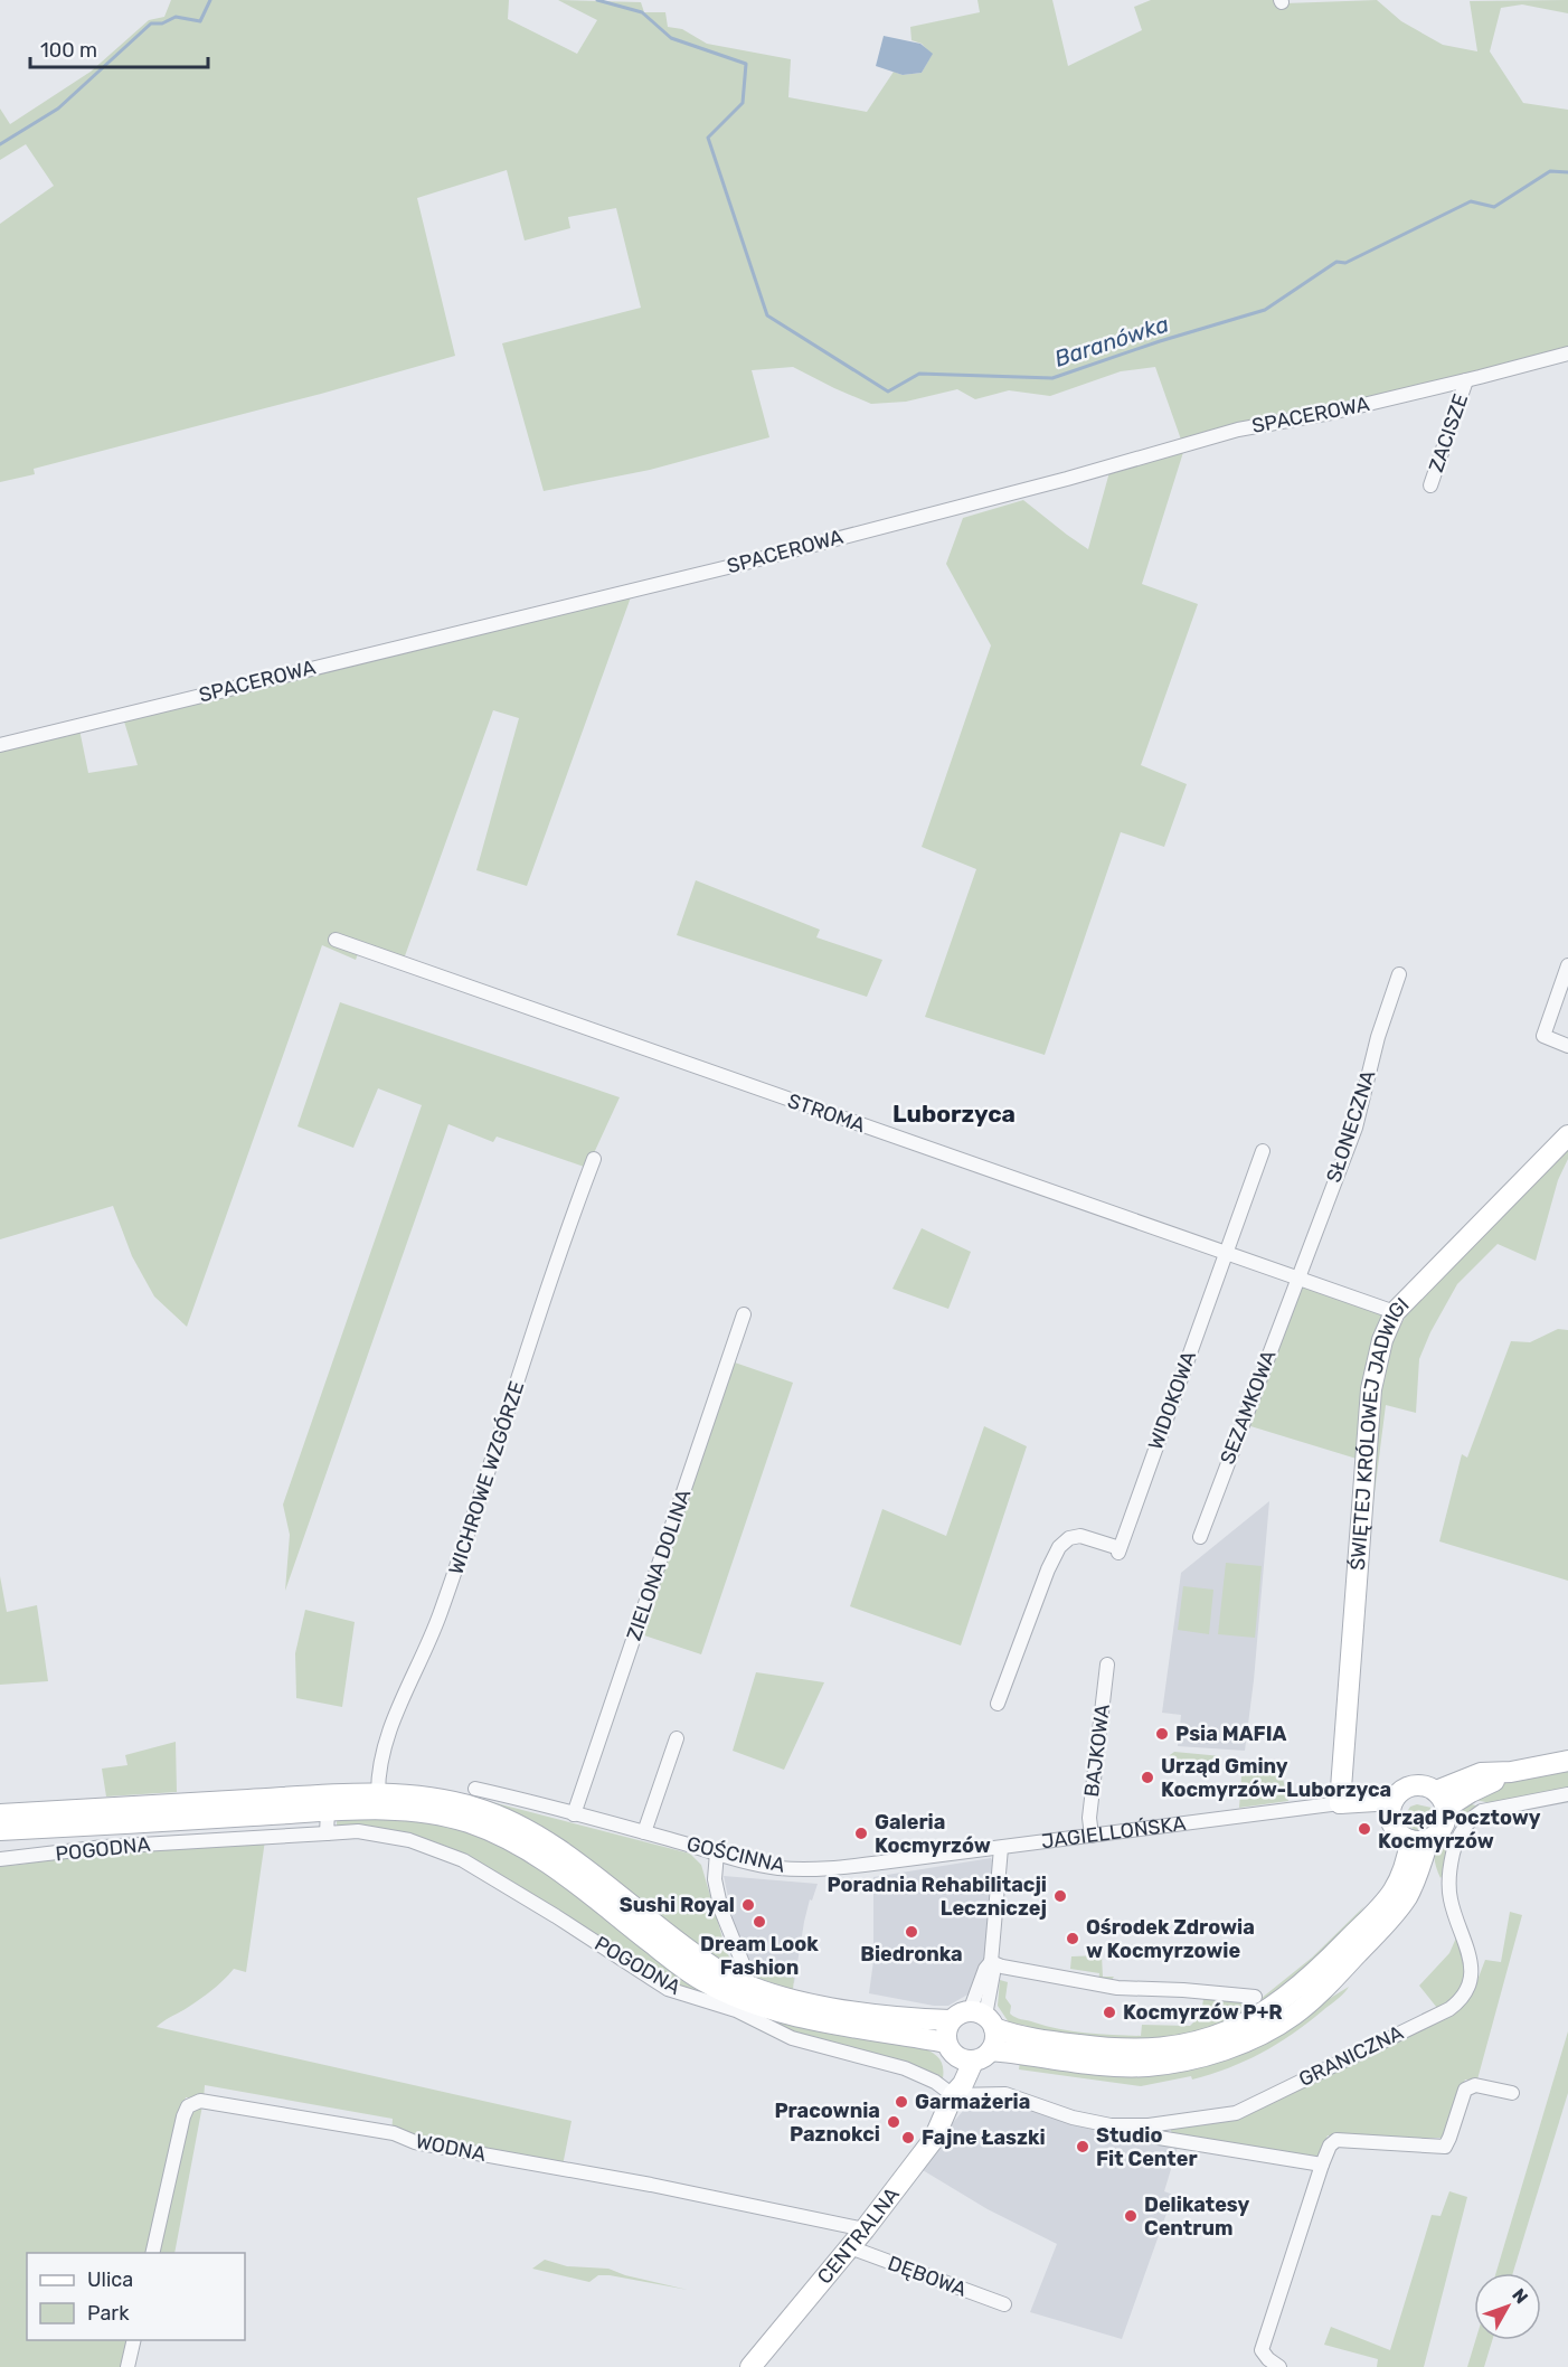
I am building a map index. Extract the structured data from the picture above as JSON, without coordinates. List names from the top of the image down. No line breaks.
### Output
{"streets":{"main road":["ŚWIĘTEJ KRÓLOWEJ JADWIGI","JAGIELLOŃSKA","CENTRALNA"],"street":["SPACEROWA","ZACISZE","STROMA","SŁONECZNA","WIDOKOWA","SEZAMKOWA","WICHROWE WZGÓRZE","ZIELONA DOLINA","BAJKOWA","POGODNA","GOŚCINNA","GRANICZNA","WODNA","DĘBOWA"]},"crossings":[["SPACEROWA","ZACISZE"],["STROMA","SŁONECZNA"],["STROMA","WIDOKOWA"],["STROMA","SEZAMKOWA"],["STROMA","ŚWIĘTEJ KRÓLOWEJ JADWIGI"],["SŁONECZNA","SEZAMKOWA"],["ŚWIĘTEJ KRÓLOWEJ JADWIGI","JAGIELLOŃSKA"],["ZIELONA DOLINA","GOŚCINNA"],["BAJKOWA","JAGIELLOŃSKA"],["JAGIELLOŃSKA","GOŚCINNA"],["POGODNA","GRANICZNA"],["POGODNA","CENTRALNA"],["GRANICZNA","CENTRALNA"],["WODNA","CENTRALNA"],["CENTRALNA","DĘBOWA"]],"districts":["Luborzyca"],"water":["Baranówka"],"places":["Psia MAFIA","Urząd Gminy Kocmyrzów-Luborzyca","Urząd Pocztowy Kocmyrzów","Galeria Kocmyrzów","Poradnia Rehabilitacji Leczniczej","Sushi Royal","Dream Look Fashion","Biedronka","Ośrodek Zdrowia w Kocmyrzowie","Kocmyrzów P+R","Garmażeria","Pracownia Paznokci","Fajne Łaszki","Studio Fit Center","Delikatesy Centrum"],"legend":["Ulica","Park"],"scale_bar":"100 m","north":"top right"}
